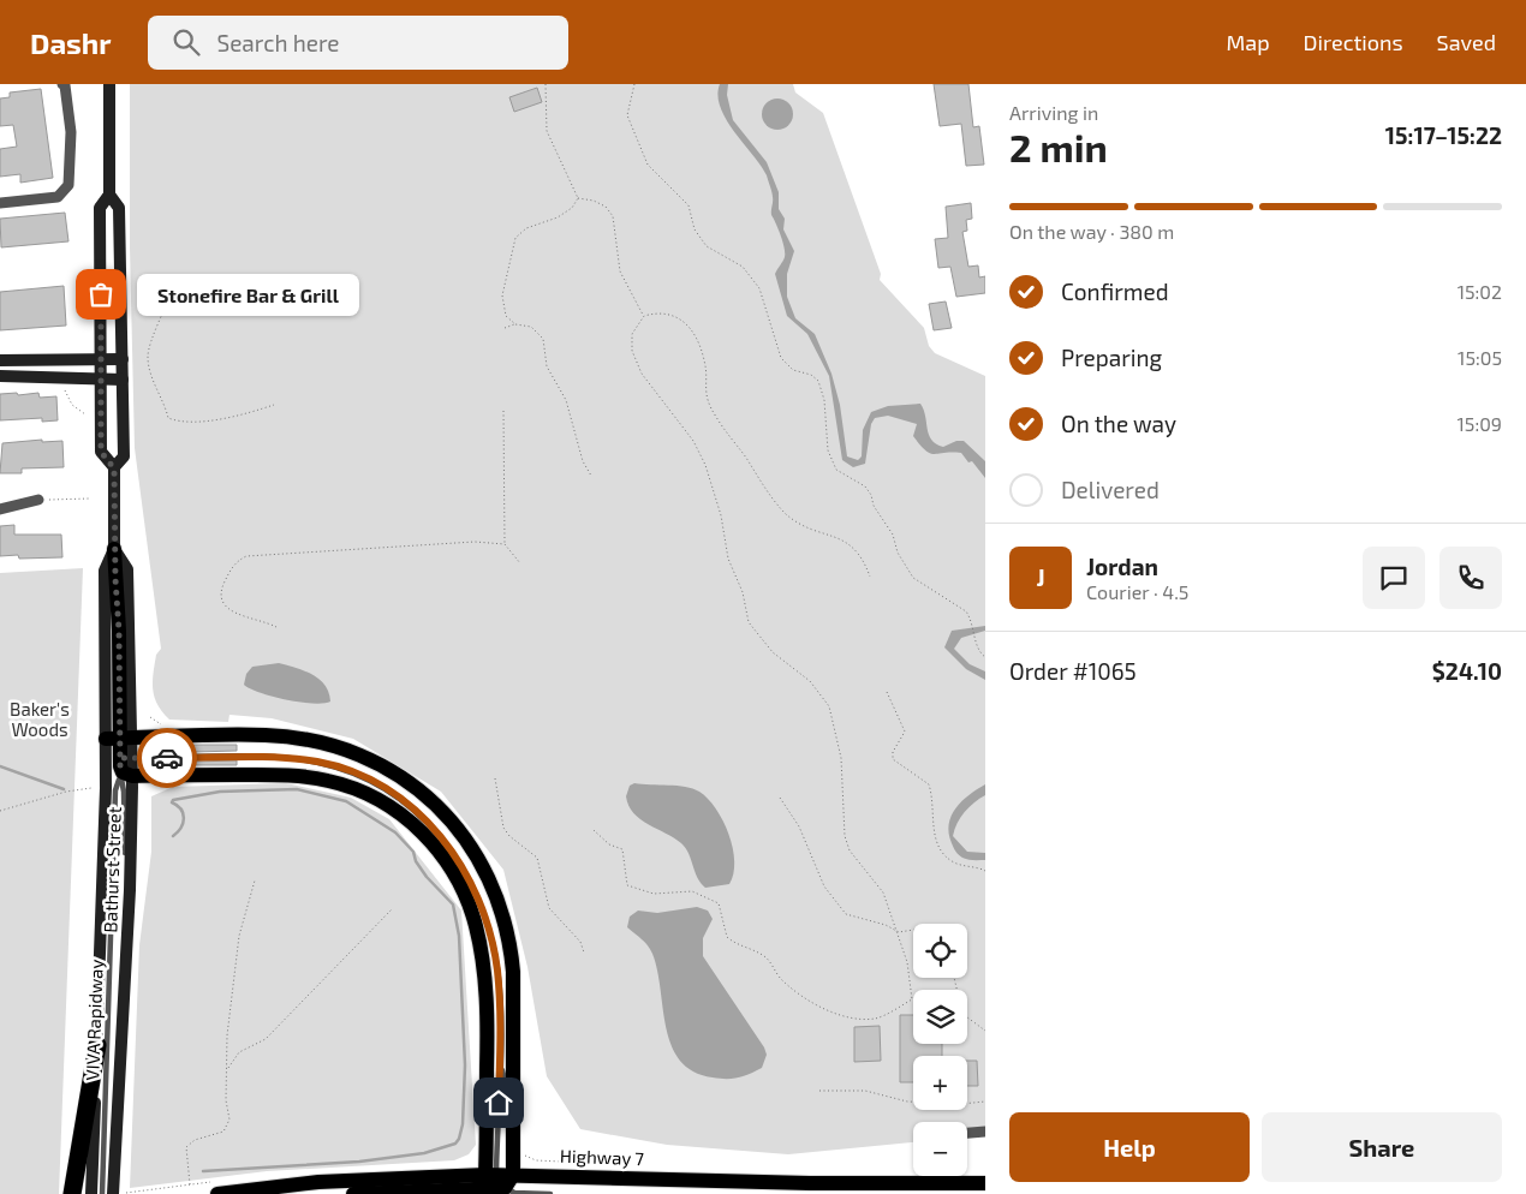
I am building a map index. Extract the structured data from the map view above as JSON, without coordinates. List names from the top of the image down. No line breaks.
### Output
{"streets":{"main road":["Bathurst Street","Highway 7"],"lane":["VIVA Rapidway"]},"crossings":[["Bathurst Street","VIVA Rapidway"]],"parks":["Baker's Woods"],"places":["Stonefire Bar & Grill"],"page":{"header":"Dashr","search":"Search here","nav":["Map","Directions","Saved"],"heading":["2 min","Arriving in","15:17–15:22"],"panel":["Jordan","Courier · 4.5","Order #1065","$24.10"],"bar":"On the way · 380 m","list":[["Confirmed","15:02"],["Preparing","15:05"],["On the way","15:09"],"Delivered"],"bubble":"Stonefire Bar & Grill","round":"J","map_buttons":["+","−"],"buttons":["Help","Share"]}}
